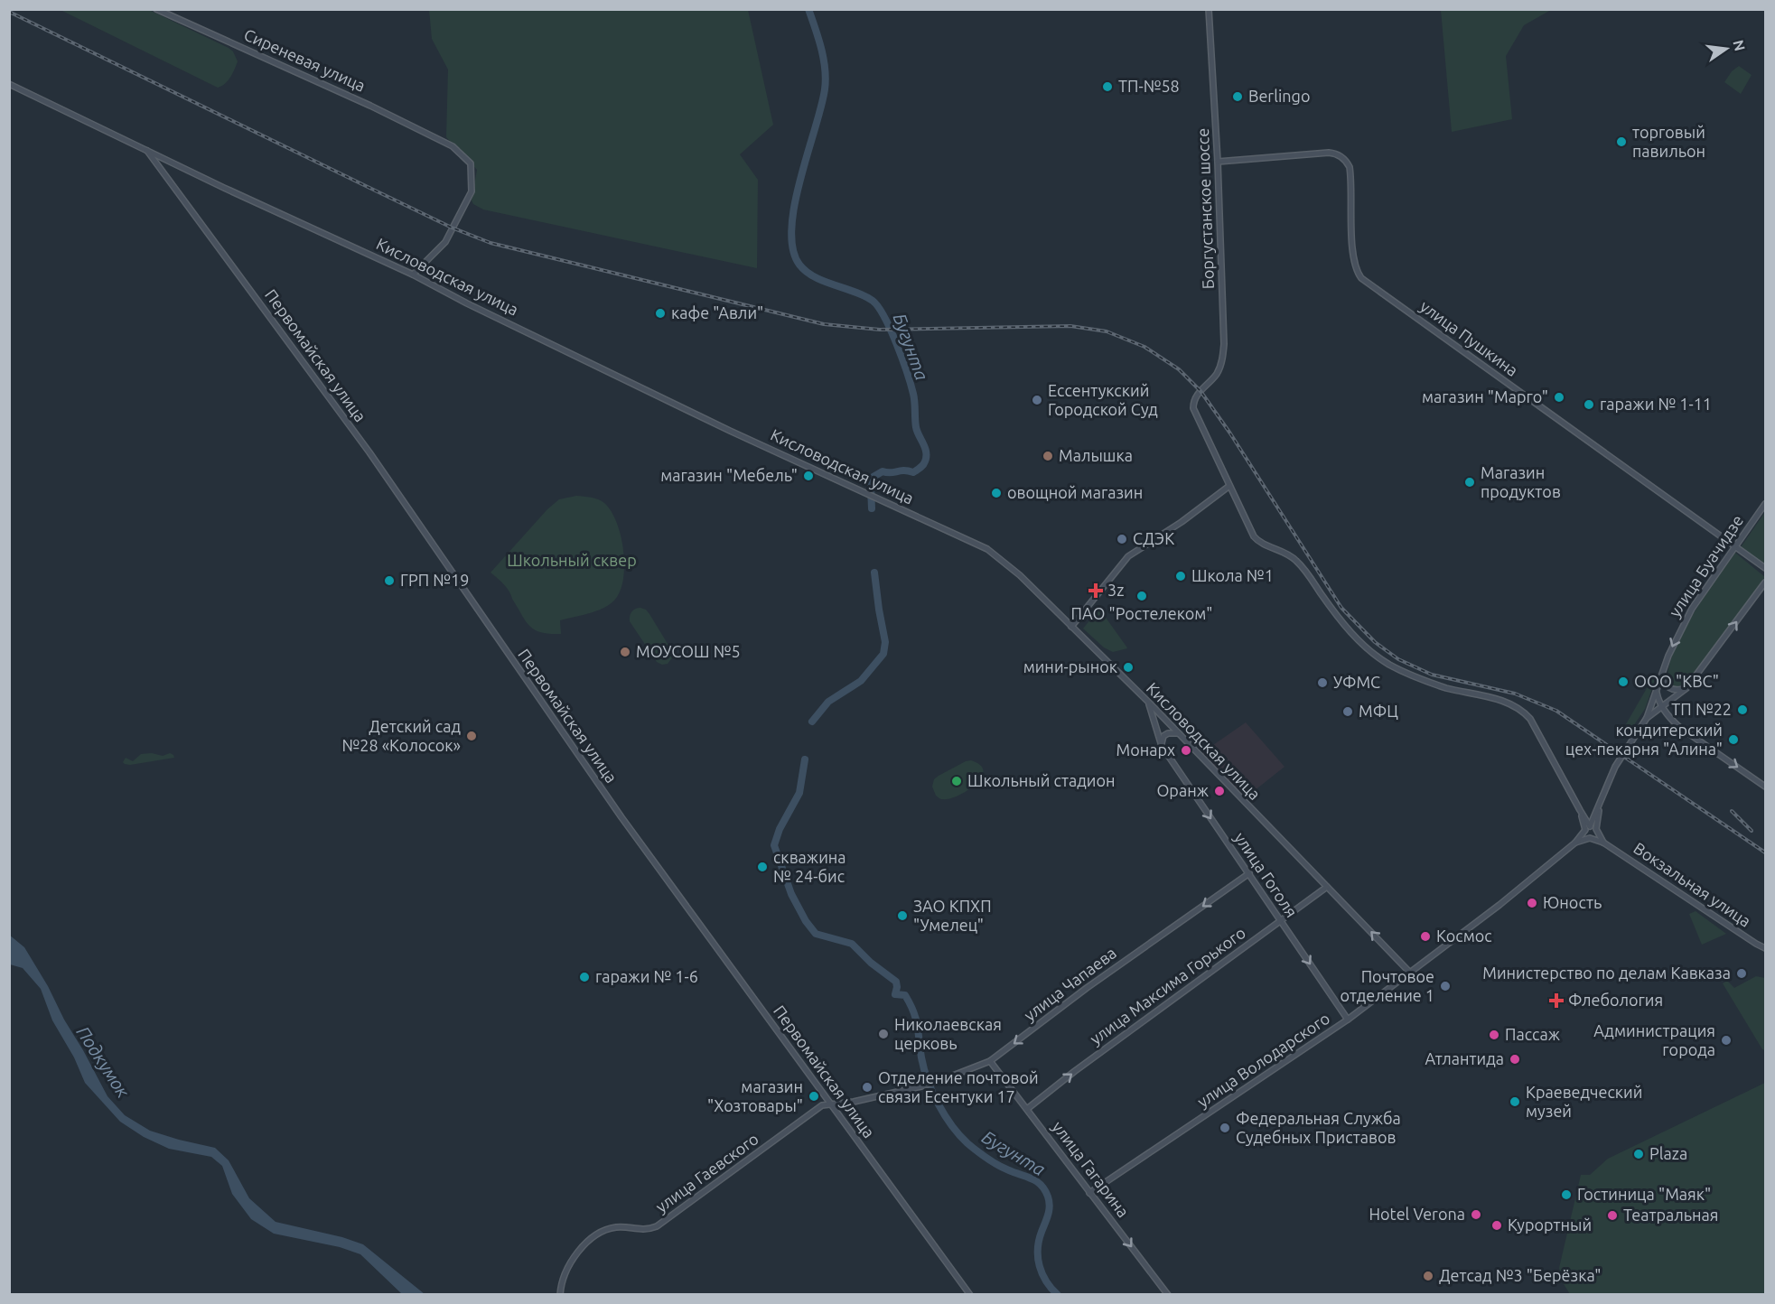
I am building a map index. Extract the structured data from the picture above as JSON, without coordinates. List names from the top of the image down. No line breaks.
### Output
{"streets":{"street":["Сиреневая улица","Боргустанское шоссе","Кисловодская улица","улица Пушкина","Первомайская улица","улица Буачидзе","улица Гоголя","Вокзальная улица","улица Чапаева","улица Максима Горького","улица Володарского","улица Гагарина","улица Гаевского"]},"crossings":[["Сиреневая улица","Кисловодская улица"],["Боргустанское шоссе","улица Пушкина"],["Кисловодская улица","Первомайская улица"],["Кисловодская улица","улица Гоголя"],["Кисловодская улица","улица Максима Горького"],["Кисловодская улица","улица Володарского"],["улица Пушкина","улица Буачидзе"],["Первомайская улица","улица Чапаева"],["Первомайская улица","улица Гаевского"],["улица Гоголя","улица Чапаева"],["улица Гоголя","улица Максима Горького"],["улица Гоголя","улица Володарского"],["улица Чапаева","улица Гагарина"],["улица Чапаева","улица Гаевского"],["улица Максима Горького","улица Гагарина"],["улица Володарского","улица Гагарина"]],"one_way":["улица Гоголя","улица Чапаева","улица Максима Горького","улица Гагарина"],"water":["Бугунта","Подкумок"],"parks":["Школьный сквер"],"places":{"other":["ТП-№58","Berlingo","торговый павильон","кафе \"Авли\"","магазин \"Марго\"","Ессентукский Городской Суд","гаражи № 1-11","Малышка","магазин \"Мебель\"","Магазин продуктов","овощной магазин","СДЭК","Школа №1","ГРП №19","ПАО \"Ростелеком\"","МОУСОШ №5","мини-рынок","ООО \"КВС\"","УФМС","ТП №22","МФЦ","Детский сад №28 «Колосок»","кондитерский цех-пекарня \"Алина\"","Монарх","Школьный стадион","Оранж","скважина № 24-бис","Юность","ЗАО КПХП \"Умелец\"","Космос","Министерство по делам Кавказа","гаражи № 1-6","Почтовое отделение 1","Николаевская церковь","Пассаж","Администрация города","Атлантида","Отделение почтовой связи Есентуки 17","магазин \"Хозтовары\"","Краеведческий музей","Федеральная Служба Судебных Приставов","Plaza","Гостиница \"Маяк\"","Hotel Verona","Театральная","Курортный","Детсад №3 \"Берёзка\""],"health":["3z","Флебология"]},"north":"right"}
